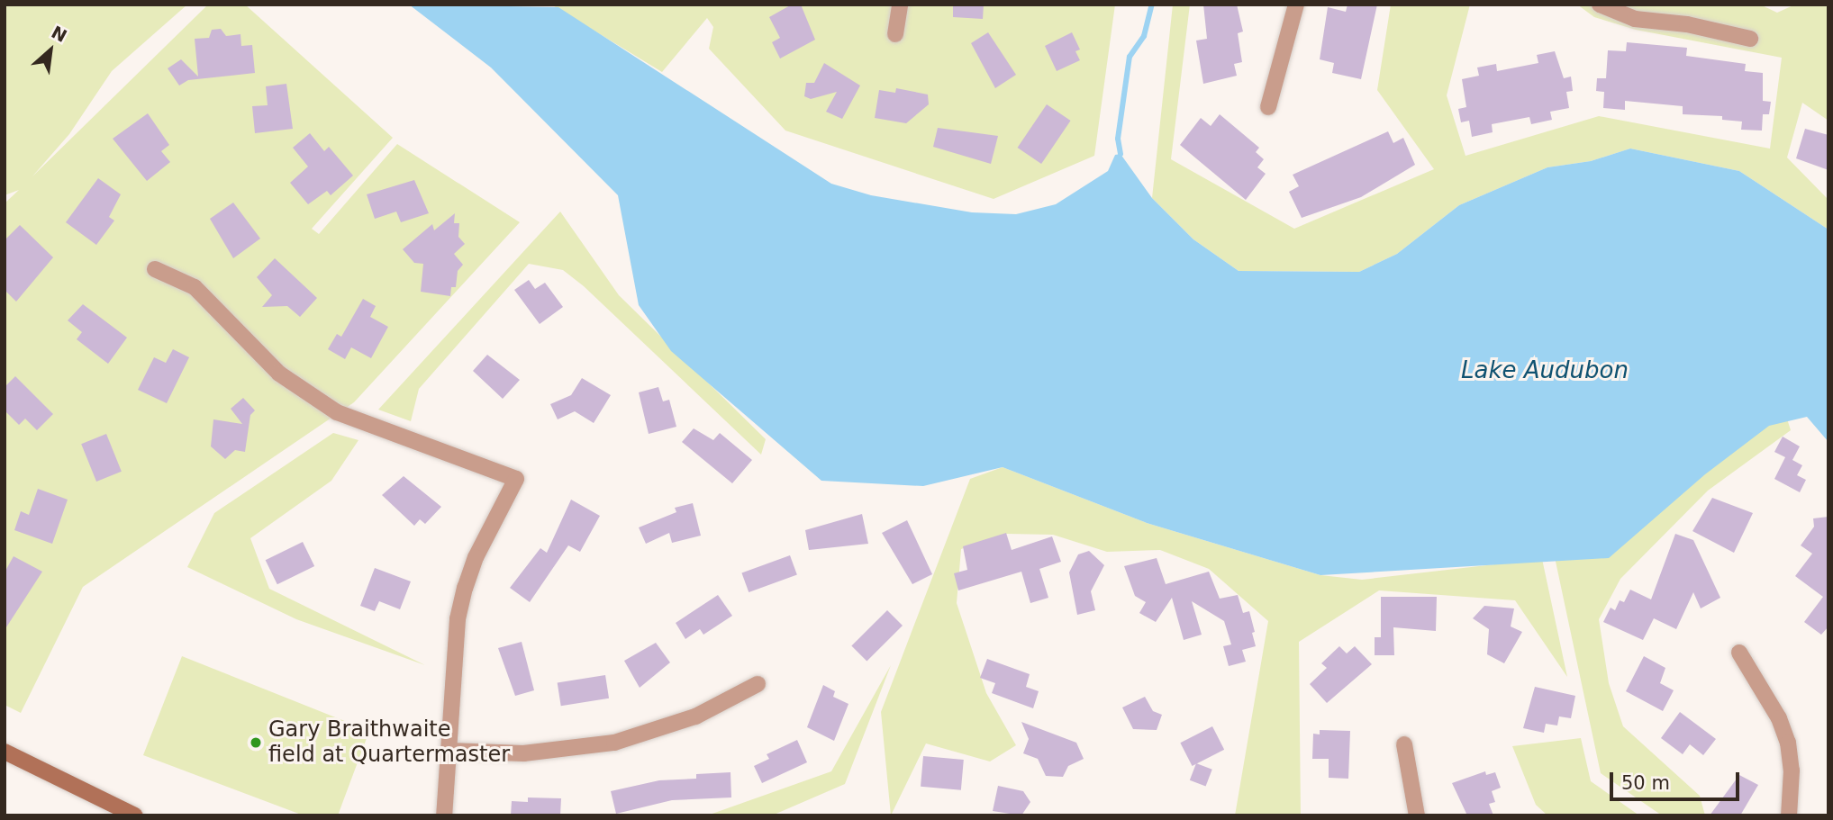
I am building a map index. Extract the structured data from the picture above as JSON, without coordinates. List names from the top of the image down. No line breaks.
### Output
{"water":["Lake Audubon"],"places":["Gary Braithwaite field at Quartermaster"],"scale_bar":"50 m","north":"top right"}
